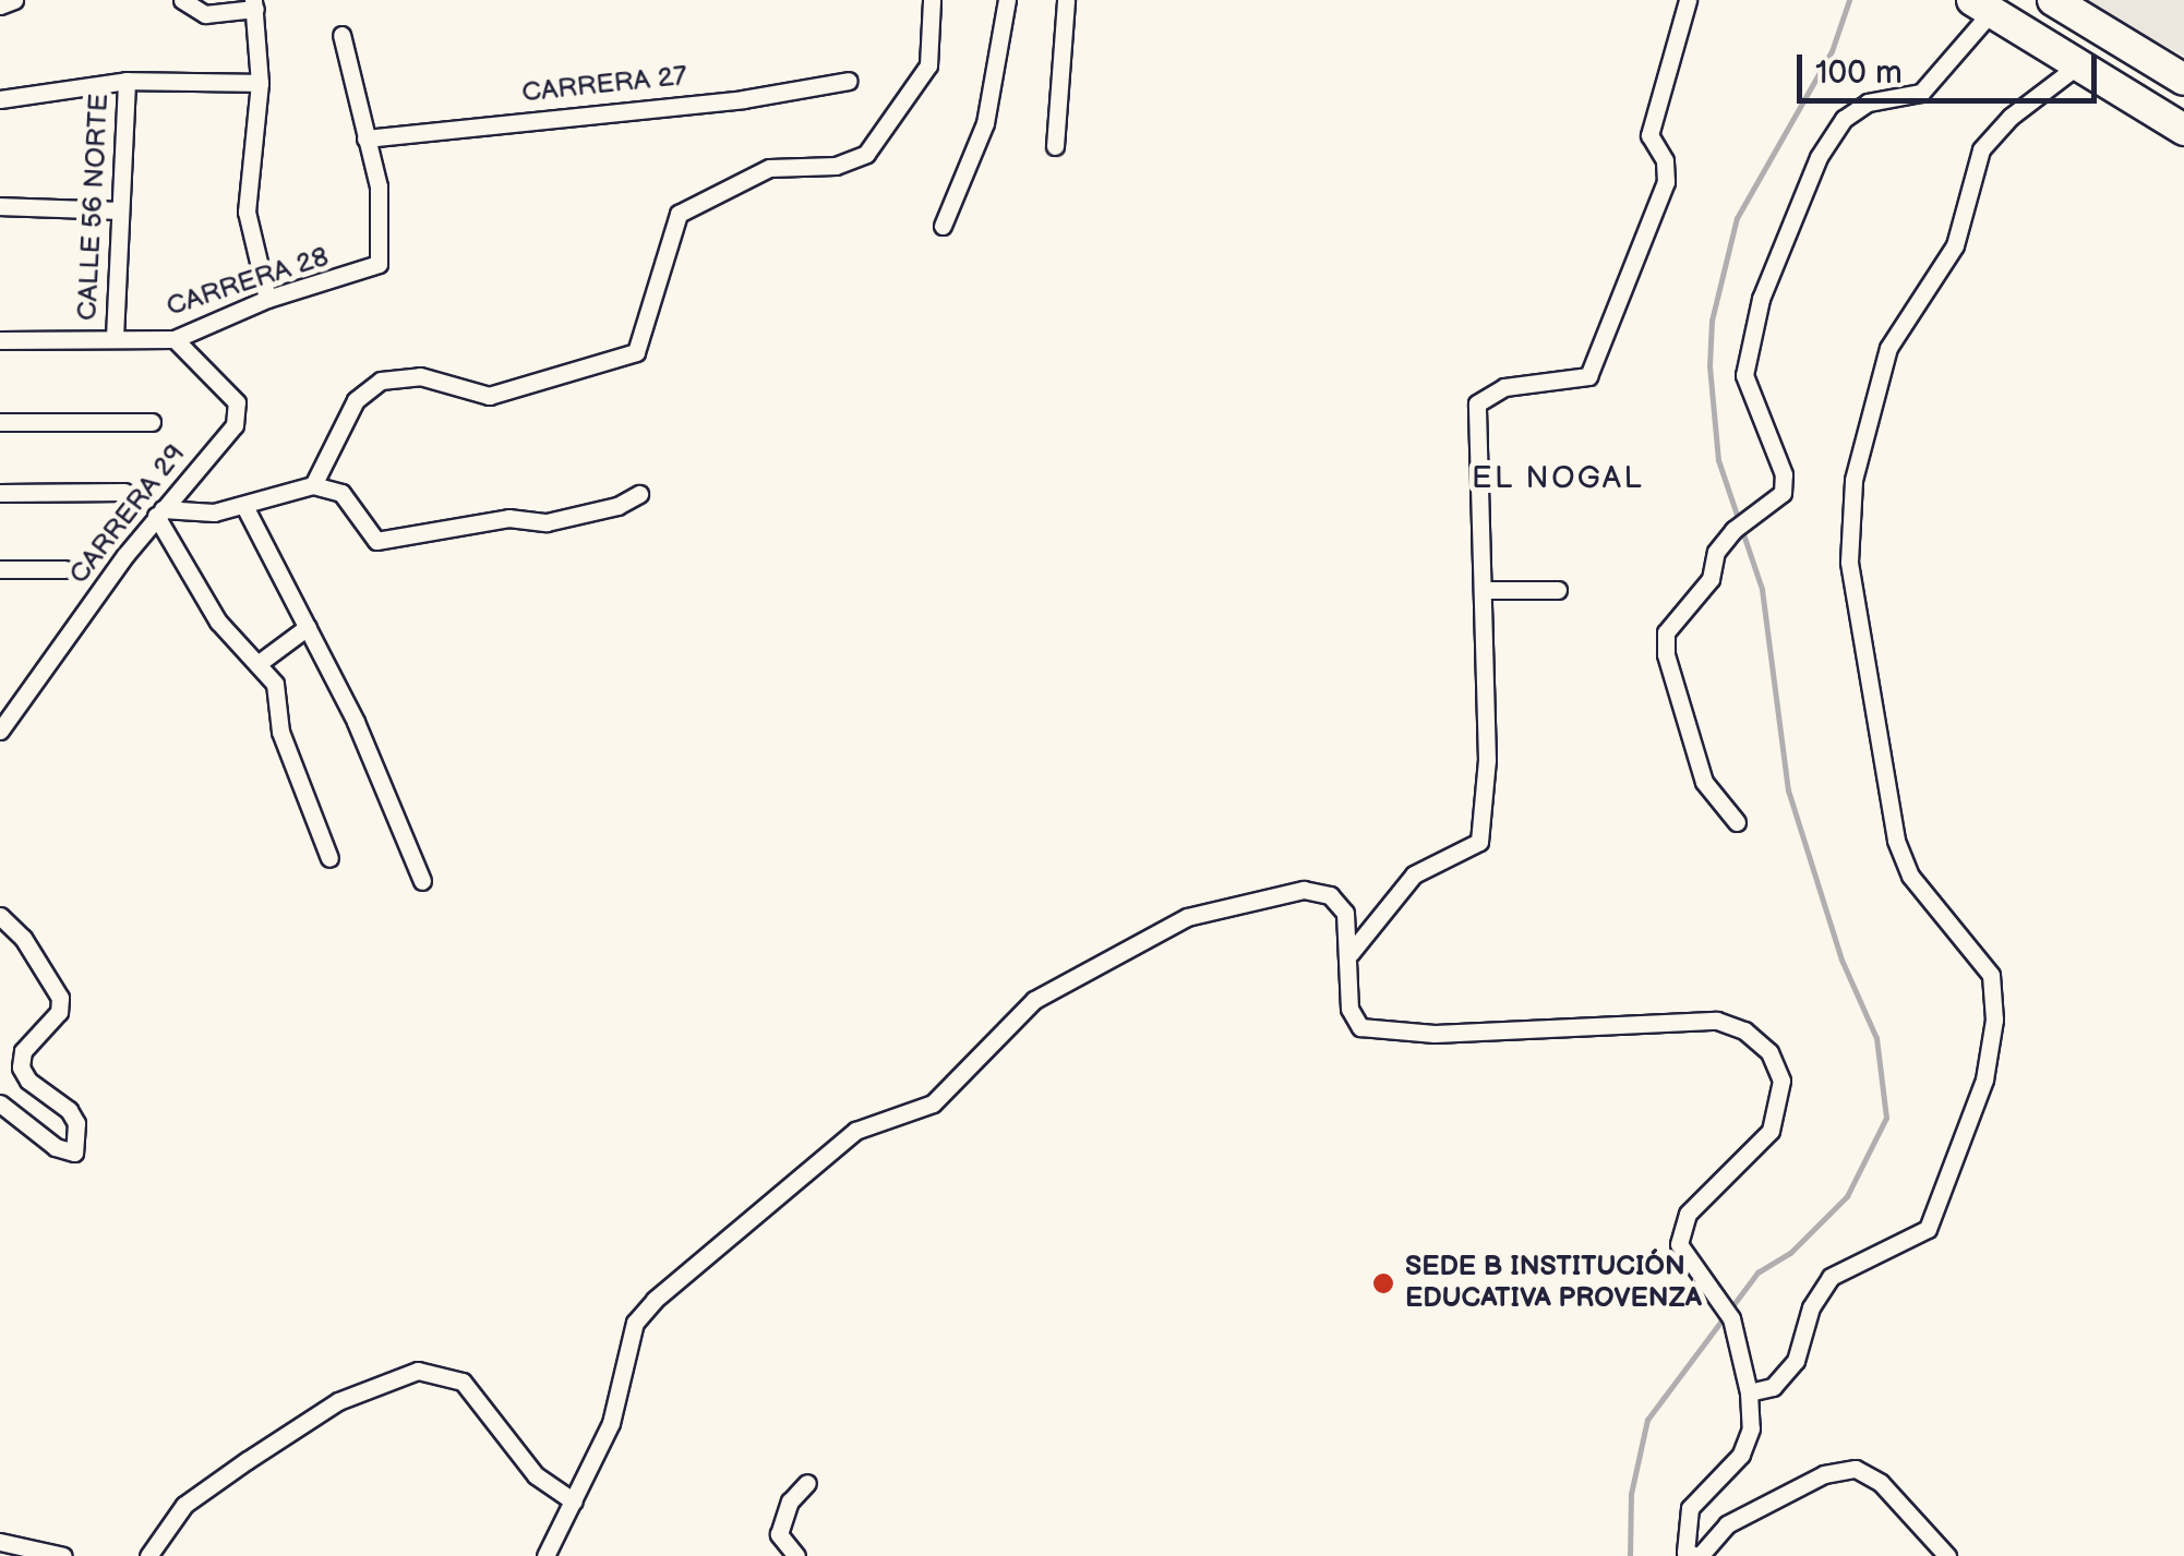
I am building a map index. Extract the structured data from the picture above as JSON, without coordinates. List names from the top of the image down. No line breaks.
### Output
{"streets":{"street":["CARRERA 27","CALLE 56 NORTE","CARRERA 28","CARRERA 29"]},"crossings":[["CARRERA 27","CARRERA 28"],["CALLE 56 NORTE","CARRERA 28"],["CARRERA 28","CARRERA 29"]],"districts":["EL NOGAL"],"places":["SEDE B INSTITUCIÓN EDUCATIVA PROVENZA"],"scale_bar":"100 m"}
